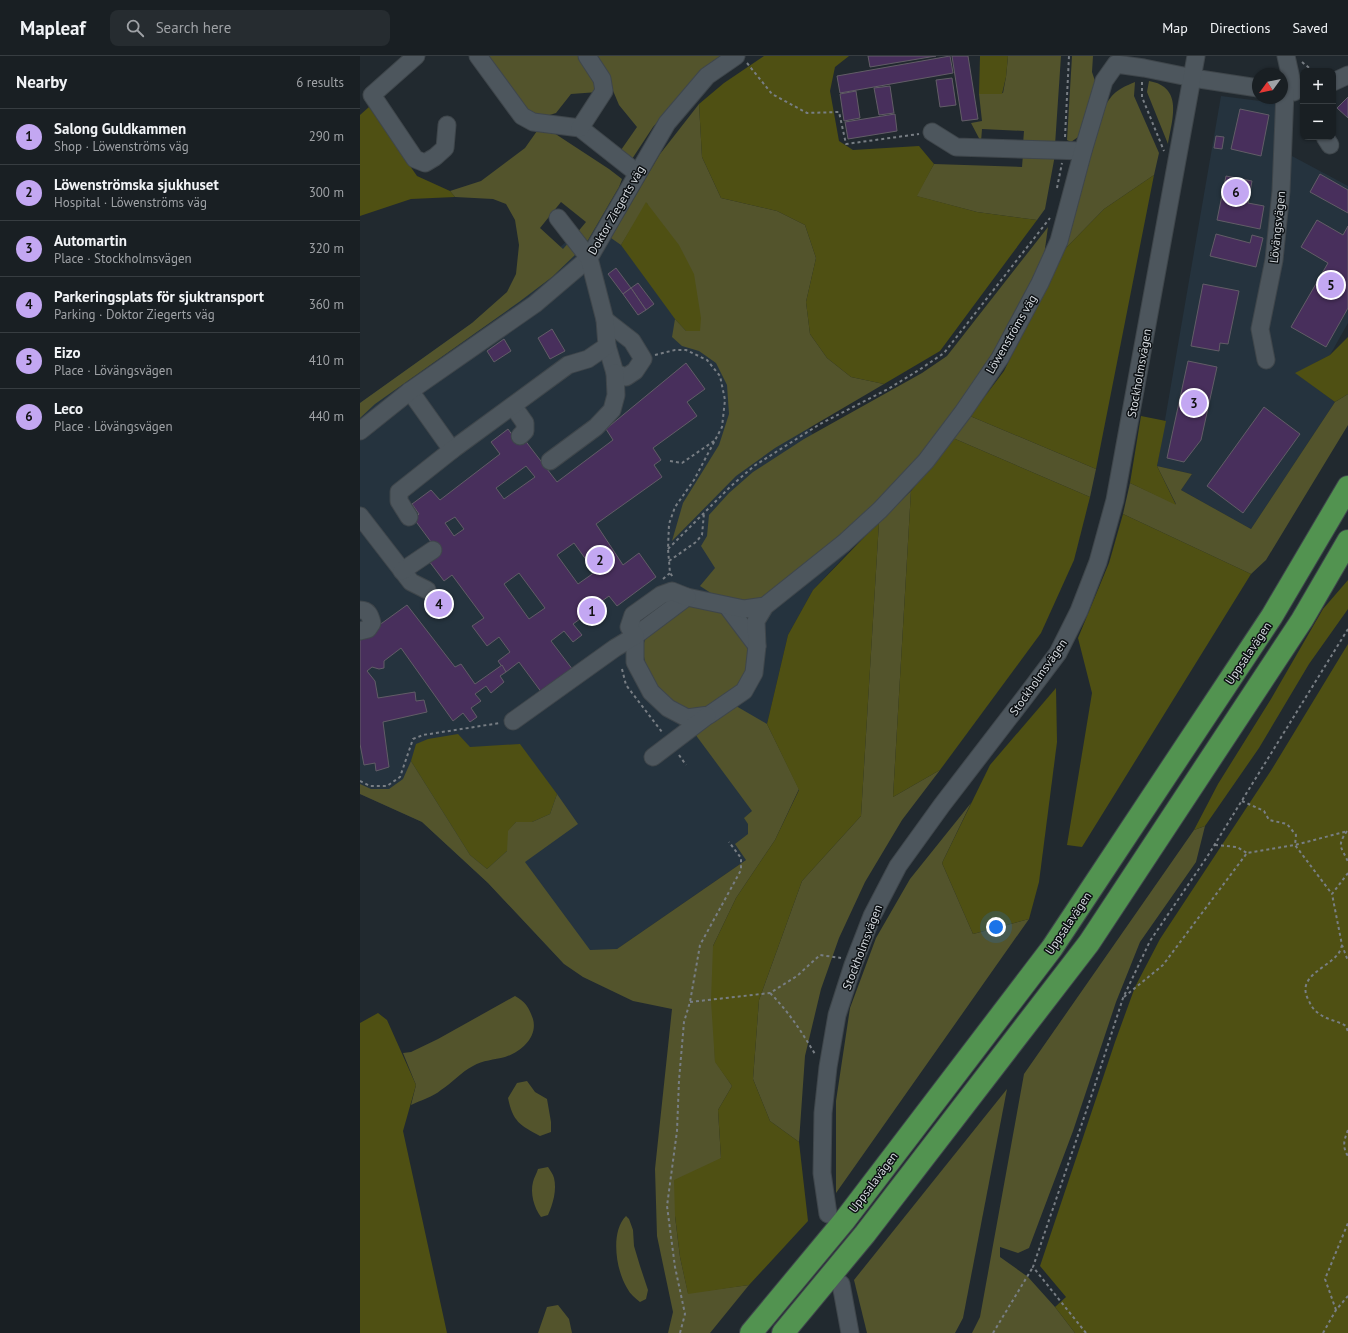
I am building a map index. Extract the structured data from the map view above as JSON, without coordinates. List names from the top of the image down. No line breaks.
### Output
{"streets":{"highway":["Uppsalavägen"],"street":["Doktor Ziegerts väg","Lövängsvägen","Löwenströms väg","Stockholmsvägen"]},"crossings":[["Löwenströms väg","Stockholmsvägen"]],"north":"bottom left","page":{"header":"Mapleaf","search":"Search here","nav":["Map","Directions","Saved"],"heading":["Nearby","6 results"],"map_buttons":["+","−"],"list":[{"mark":"1","name":"Salong Guldkammen","note":"Shop · Löwenströms väg","value":"290 m"},{"mark":"2","name":"Löwenströmska sjukhuset","note":"Hospital · Löwenströms väg","value":"300 m"},{"mark":"3","name":"Automartin","note":"Place · Stockholmsvägen","value":"320 m"},{"mark":"4","name":"Parkeringsplats för sjuktransport","note":"Parking · Doktor Ziegerts väg","value":"360 m"},{"mark":"5","name":"Eizo","note":"Place · Lövängsvägen","value":"410 m"},{"mark":"6","name":"Leco","note":"Place · Lövängsvägen","value":"440 m"}],"pins":["6","5","3","2","4","1"]}}
